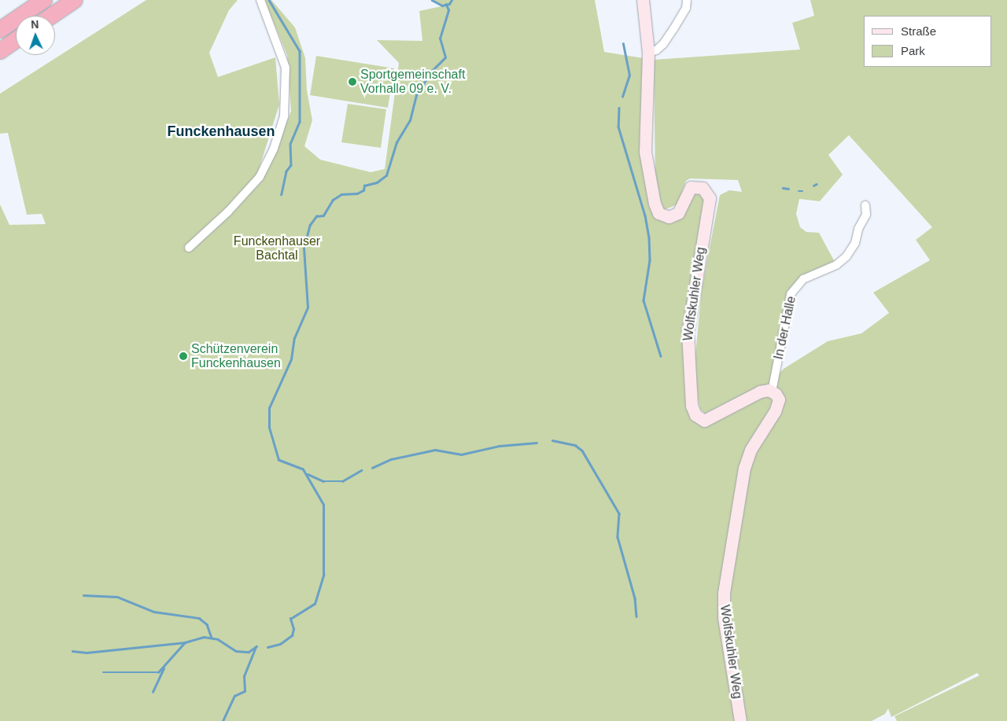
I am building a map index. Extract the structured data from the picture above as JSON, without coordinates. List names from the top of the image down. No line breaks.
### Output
{"streets":{"street":["Wolfskuhler Weg","In der Halle"]},"crossings":[["Wolfskuhler Weg","In der Halle"]],"districts":["Funckenhausen"],"parks":["Funckenhauser Bachtal"],"places":["Sportgemeinschaft Vorhalle 09 e. V.","Schützenverein Funckenhausen"],"legend":["Straße","Park"],"north":"top"}
